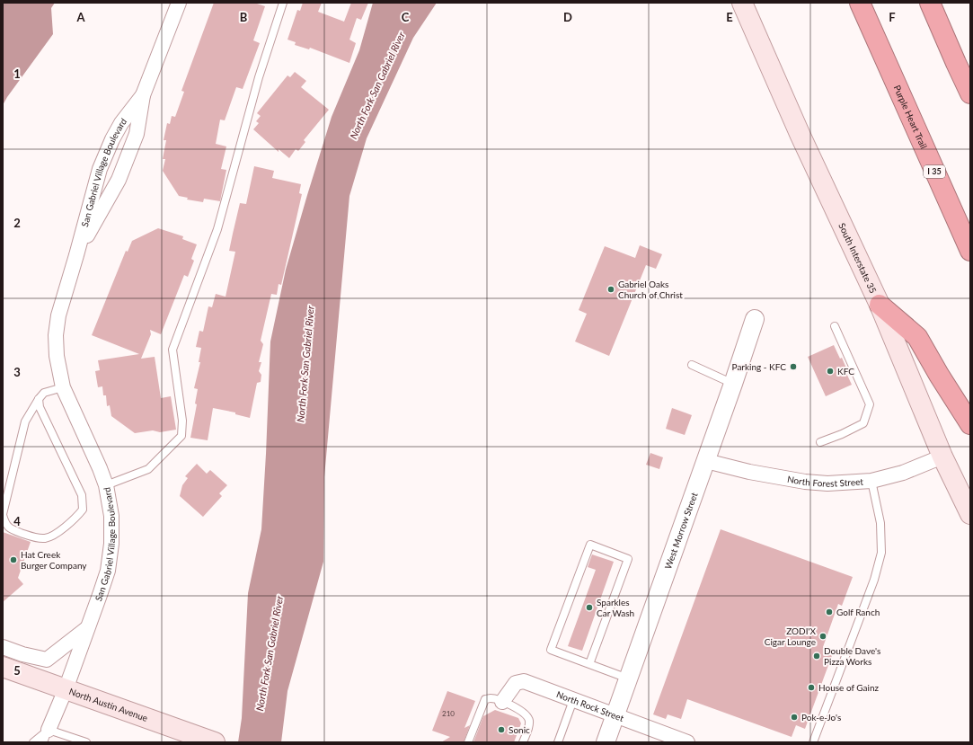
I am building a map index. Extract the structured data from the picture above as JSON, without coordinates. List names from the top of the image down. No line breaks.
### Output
{"streets":{"highway":["Purple Heart Trail","I 35"],"main road":["South Interstate 35","North Austin Avenue"],"street":["San Gabriel Village Boulevard","North Forest Street","West Morrow Street","North Rock Street"]},"crossings":[["San Gabriel Village Boulevard","North Austin Avenue"],["South Interstate 35","North Forest Street"],["North Forest Street","West Morrow Street"],["West Morrow Street","North Rock Street"]],"water":["North Fork San Gabriel River"],"places":["Gabriel Oaks Church of Christ","Parking - KFC","KFC","Hat Creek Burger Company","Sparkles Car Wash","Golf Ranch","ZODI'X Cigar Lounge","Double Dave's Pizza Works","House of Gainz","Pok-e-Jo's","Sonic"],"house_numbers":["210"],"grid":{"columns":["A","B","C","D","E","F"],"rows":["1","2","3","4","5"]}}
